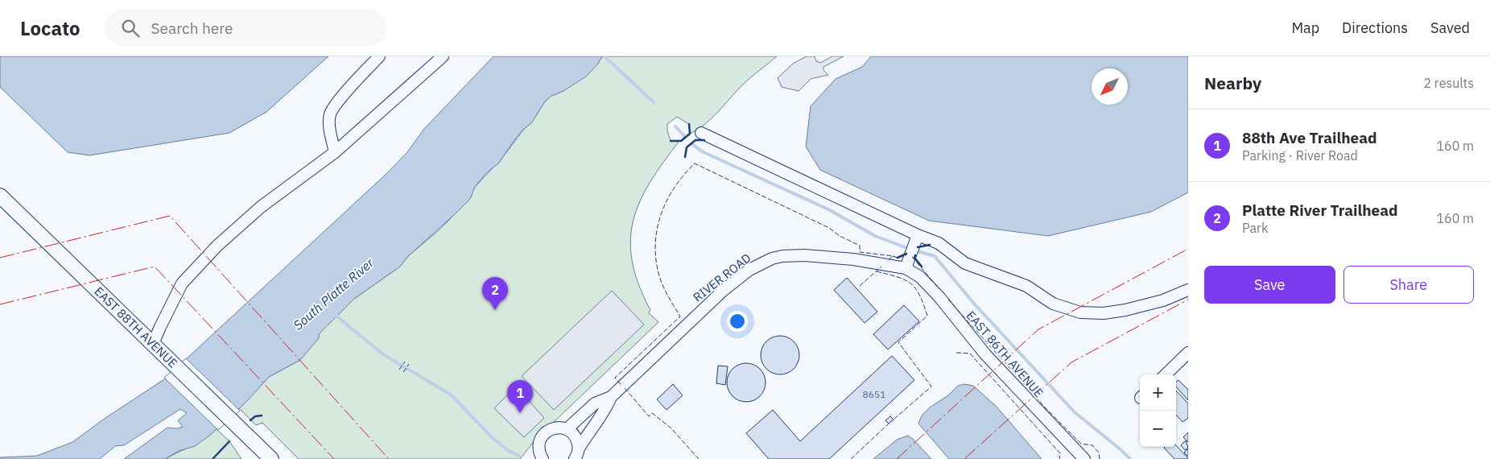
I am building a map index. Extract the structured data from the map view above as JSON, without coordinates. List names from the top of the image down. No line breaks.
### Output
{"streets":{"main road":["EAST 88TH AVENUE"],"street":["RIVER ROAD","EAST 86TH AVENUE"]},"crossings":[["RIVER ROAD","EAST 86TH AVENUE"]],"water":["South Platte River"],"house_numbers":["8651"],"north":"bottom left","page":{"header":"Locato","search":"Search here","nav":["Map","Directions","Saved"],"heading":["Nearby","2 results"],"list":[{"mark":"1","name":"88th Ave Trailhead","note":"Parking · River Road","value":"160 m"},{"mark":"2","name":"Platte River Trailhead","note":"Park","value":"160 m"}],"buttons":["Save","Share"],"pins":["2","1"],"map_buttons":["+","−"]}}
